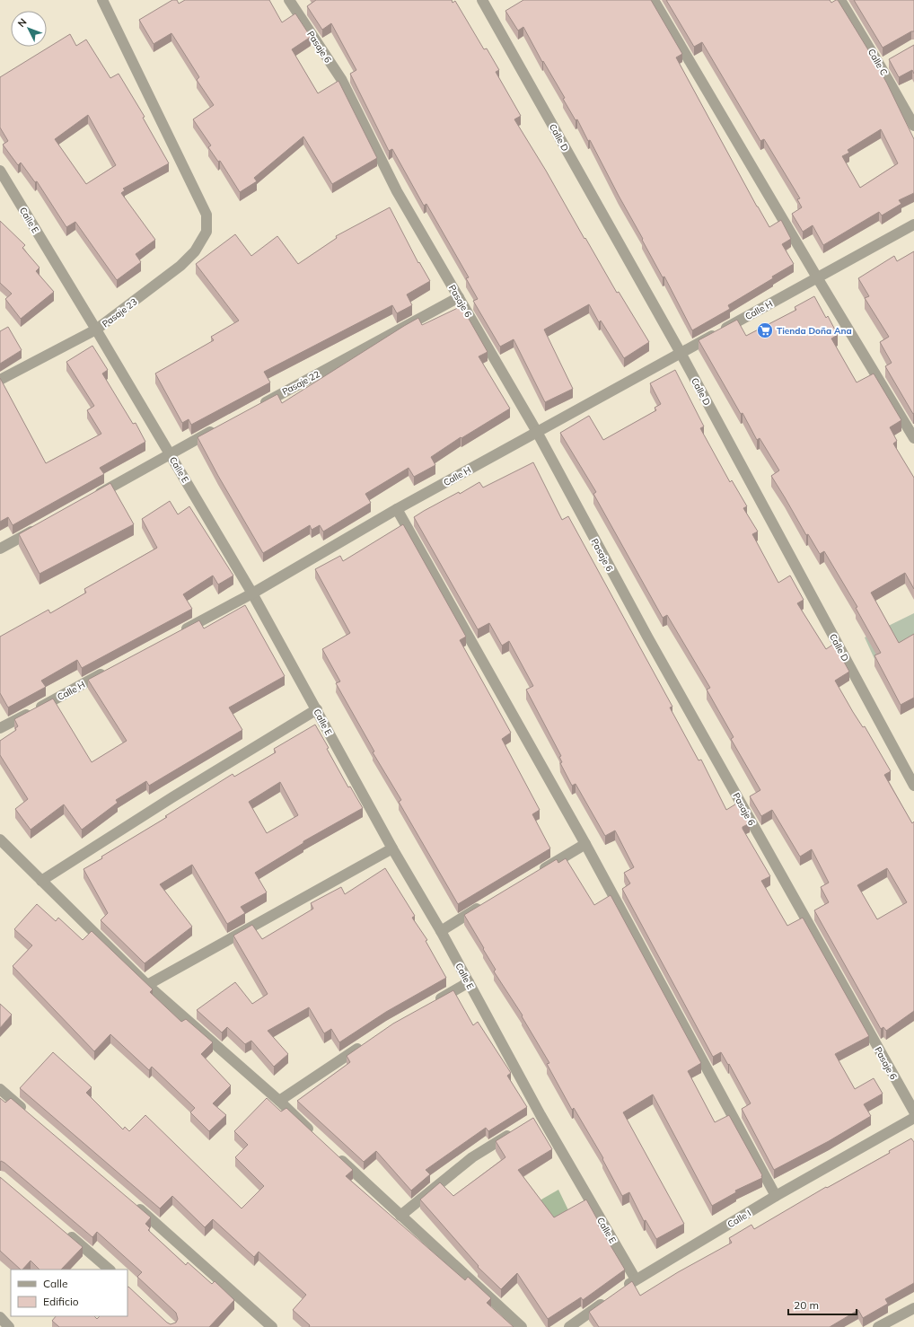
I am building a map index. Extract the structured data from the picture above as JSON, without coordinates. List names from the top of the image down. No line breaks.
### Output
{"streets":{"street":["Pasaje 6","Calle C","Calle D","Calle E","Calle H","Pasaje 23","Pasaje 22","Calle I"]},"crossings":[["Pasaje 6","Calle H"],["Pasaje 6","Pasaje 22"],["Calle D","Calle H"],["Calle E","Calle H"],["Calle E","Pasaje 23"],["Calle E","Calle I"]],"places":{"supermarket":["Tienda Doña Ana"]},"legend":["Calle","Edificio"],"scale_bar":"20 m","north":"top left"}
